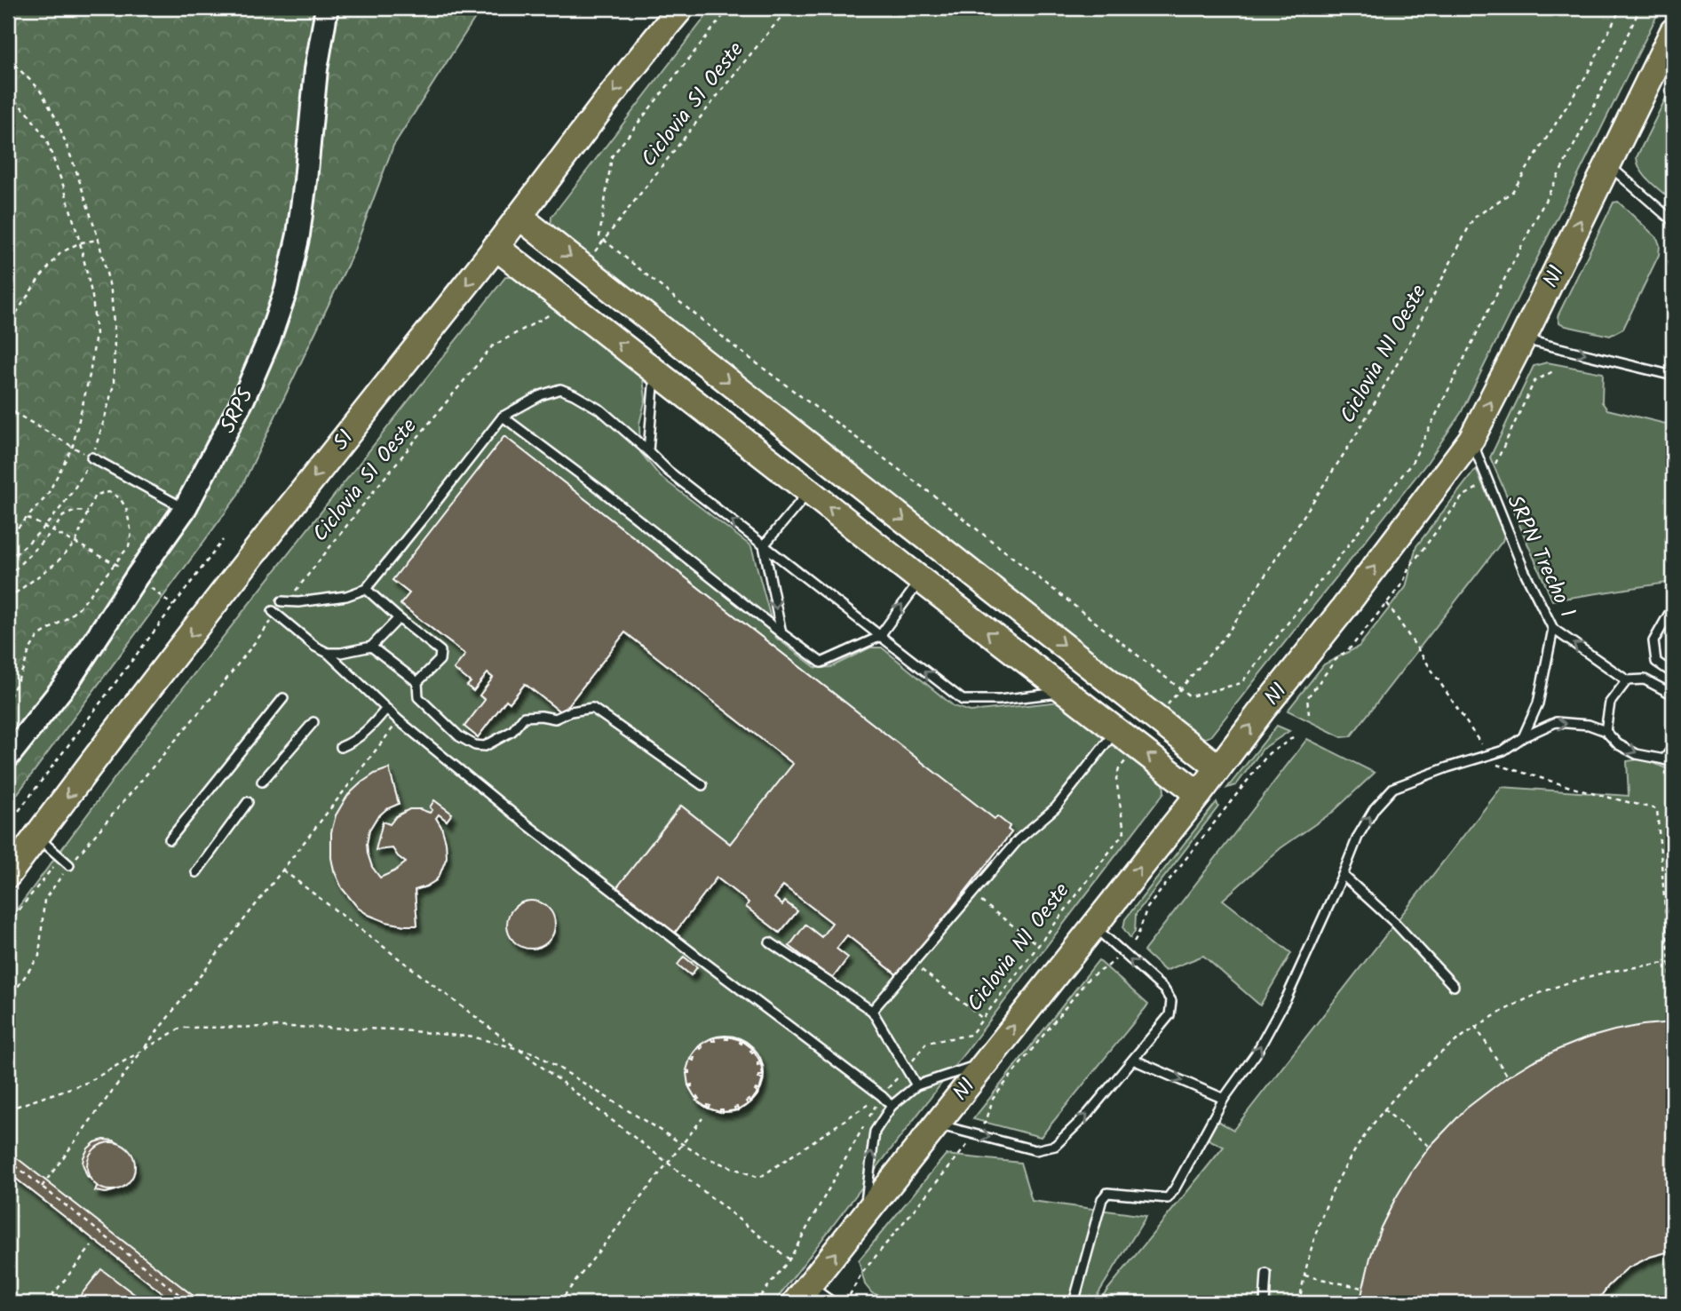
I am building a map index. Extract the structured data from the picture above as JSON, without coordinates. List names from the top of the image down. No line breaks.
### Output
{"streets":{"highway":["N1","S1"],"main road":["SRPS"],"lane":["SRPN Trecho 1"],"path":["Ciclovia S1 Oeste","Ciclovia N1 Oeste"]},"crossings":[["N1","SRPN Trecho 1"]],"one_way":["N1","S1"]}
